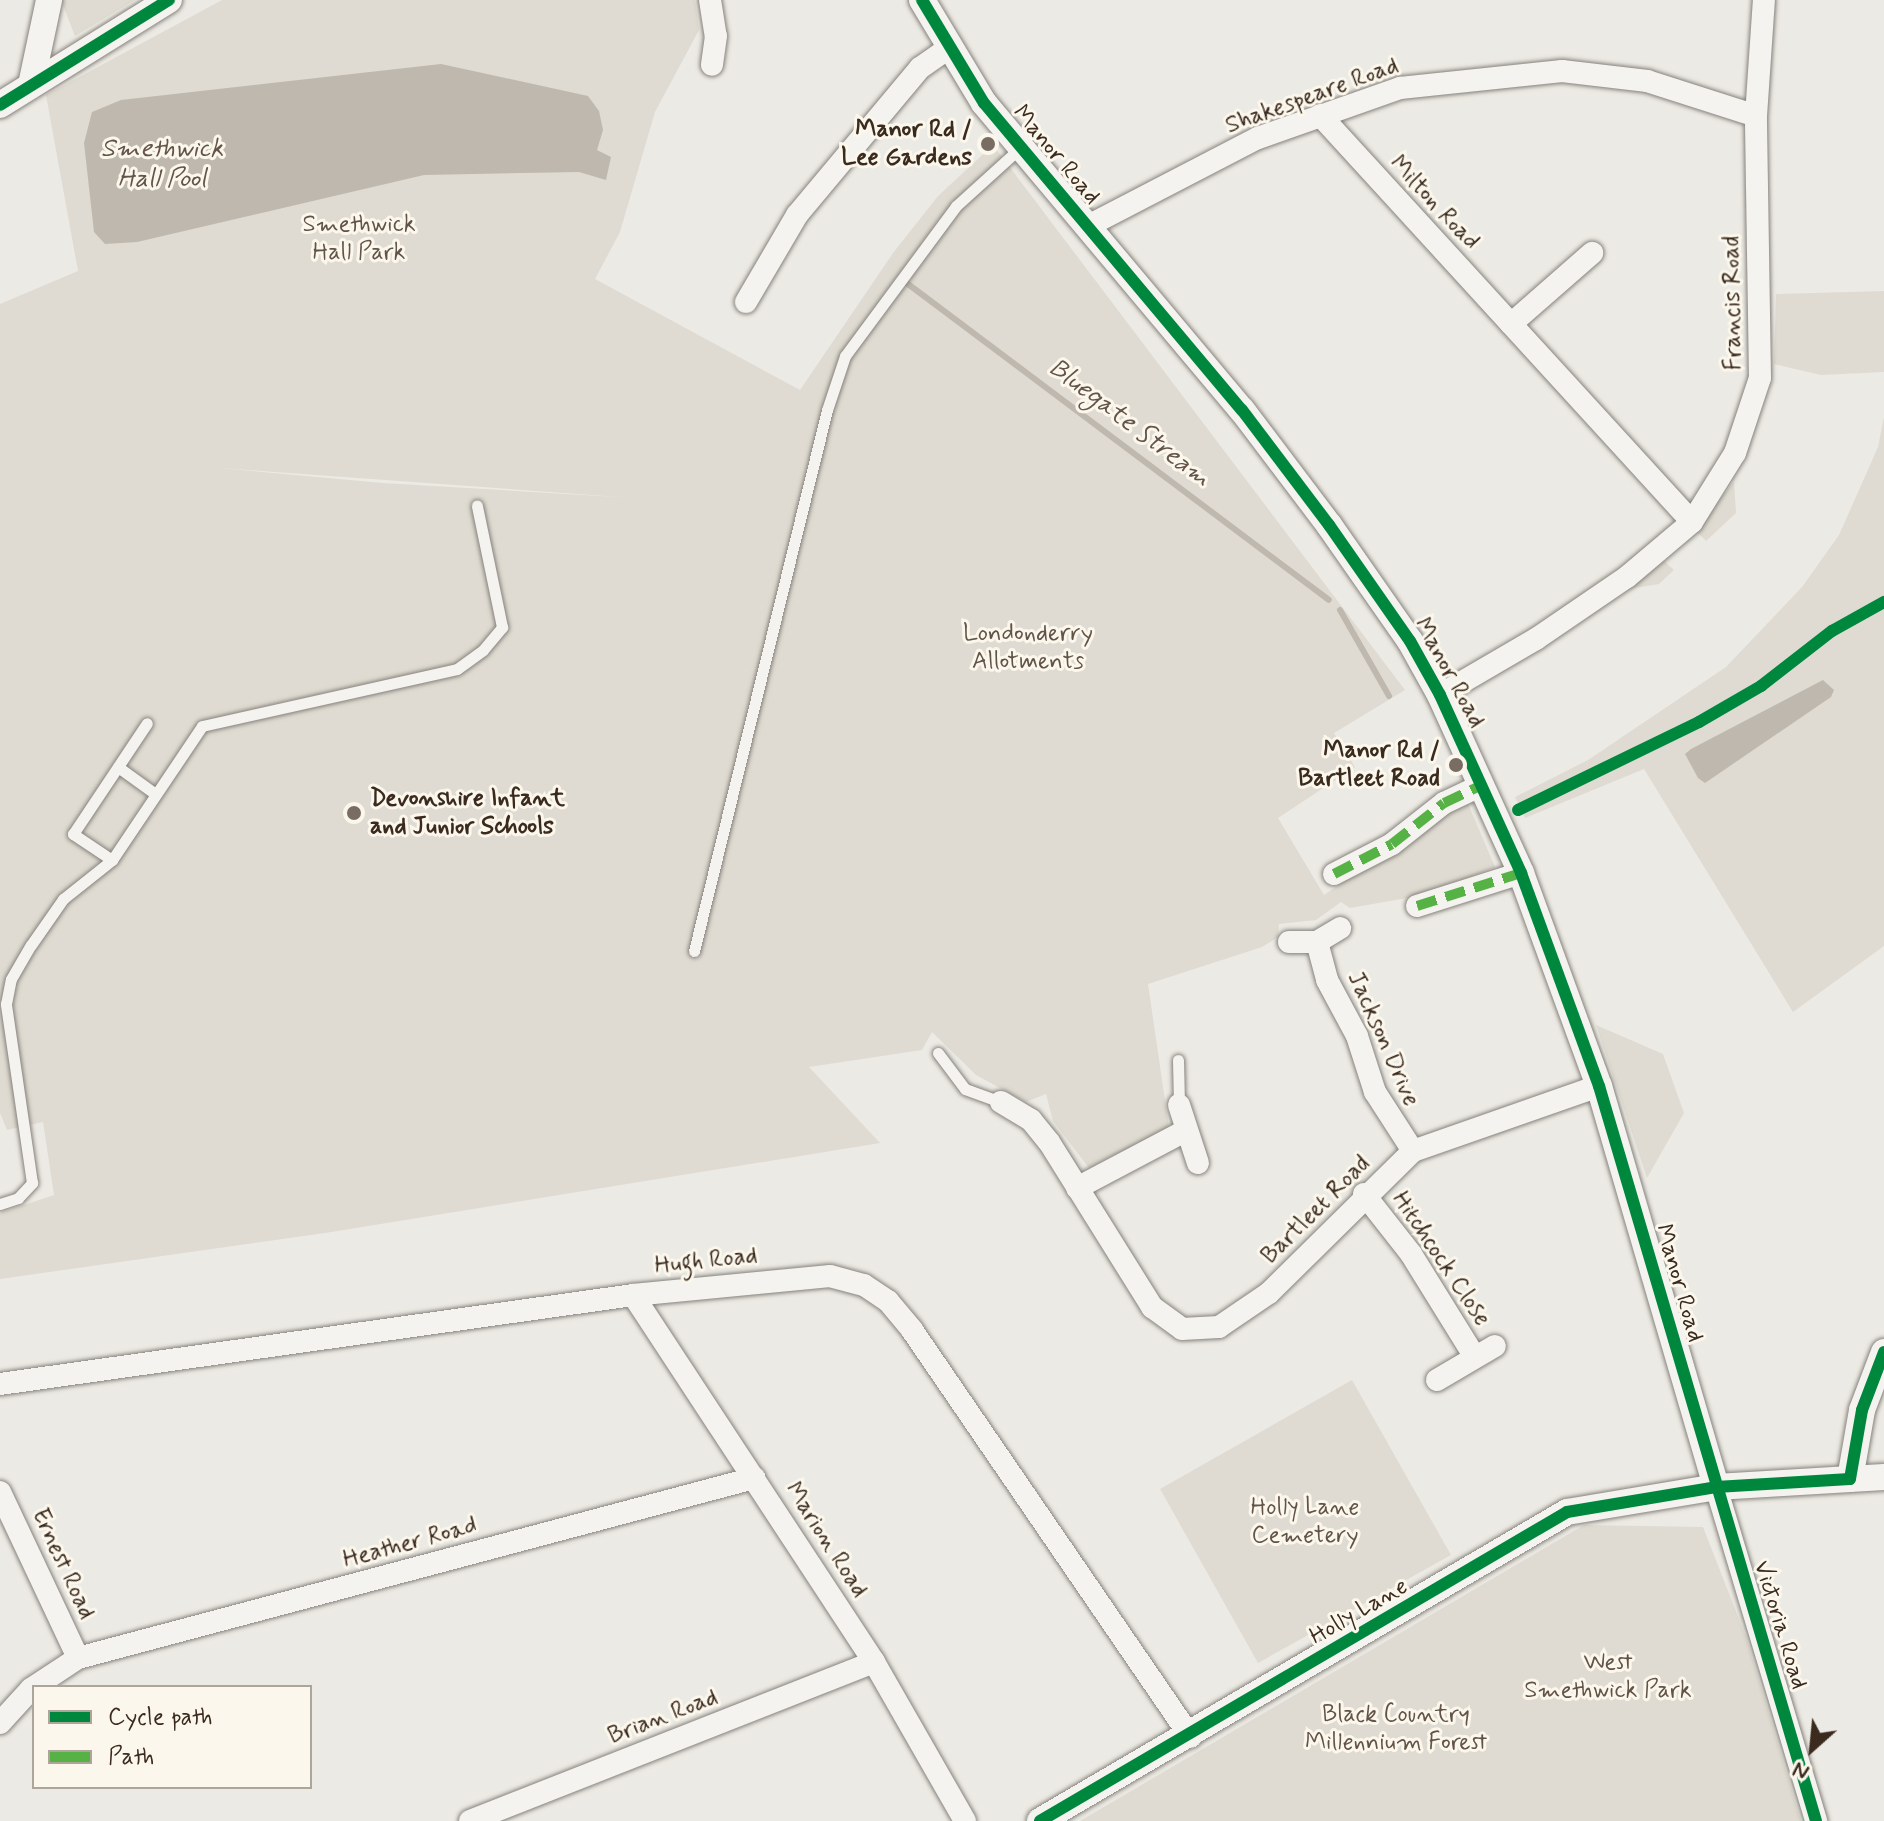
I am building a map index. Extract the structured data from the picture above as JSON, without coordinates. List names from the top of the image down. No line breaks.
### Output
{"streets":{"street":["Shakespeare Road","Manor Road","Milton Road","Francis Road","Jackson Drive","Bartleet Road","Hitchcock Close","Hugh Road","Marion Road","Heather Road","Ernest Road","Holly Lane","Victoria Road","Brian Road"]},"crossings":[["Shakespeare Road","Manor Road"],["Shakespeare Road","Milton Road"],["Shakespeare Road","Francis Road"],["Manor Road","Francis Road"],["Manor Road","Bartleet Road"],["Manor Road","Holly Lane"],["Manor Road","Victoria Road"],["Milton Road","Francis Road"],["Jackson Drive","Bartleet Road"],["Bartleet Road","Hitchcock Close"],["Hugh Road","Marion Road"],["Hugh Road","Holly Lane"],["Marion Road","Heather Road"],["Marion Road","Brian Road"],["Heather Road","Ernest Road"],["Holly Lane","Victoria Road"]],"water":["Smethwick Hall Pool","Bluegate Stream"],"parks":["Smethwick Hall Park","Londonderry Allotments","Holly Lane Cemetery","West Smethwick Park","Black Country Millennium Forest"],"places":["Manor Rd / Lee Gardens","Manor Rd / Bartleet Road","Devonshire Infant and Junior Schools"],"legend":["Cycle path","Path"],"north":"bottom left"}
